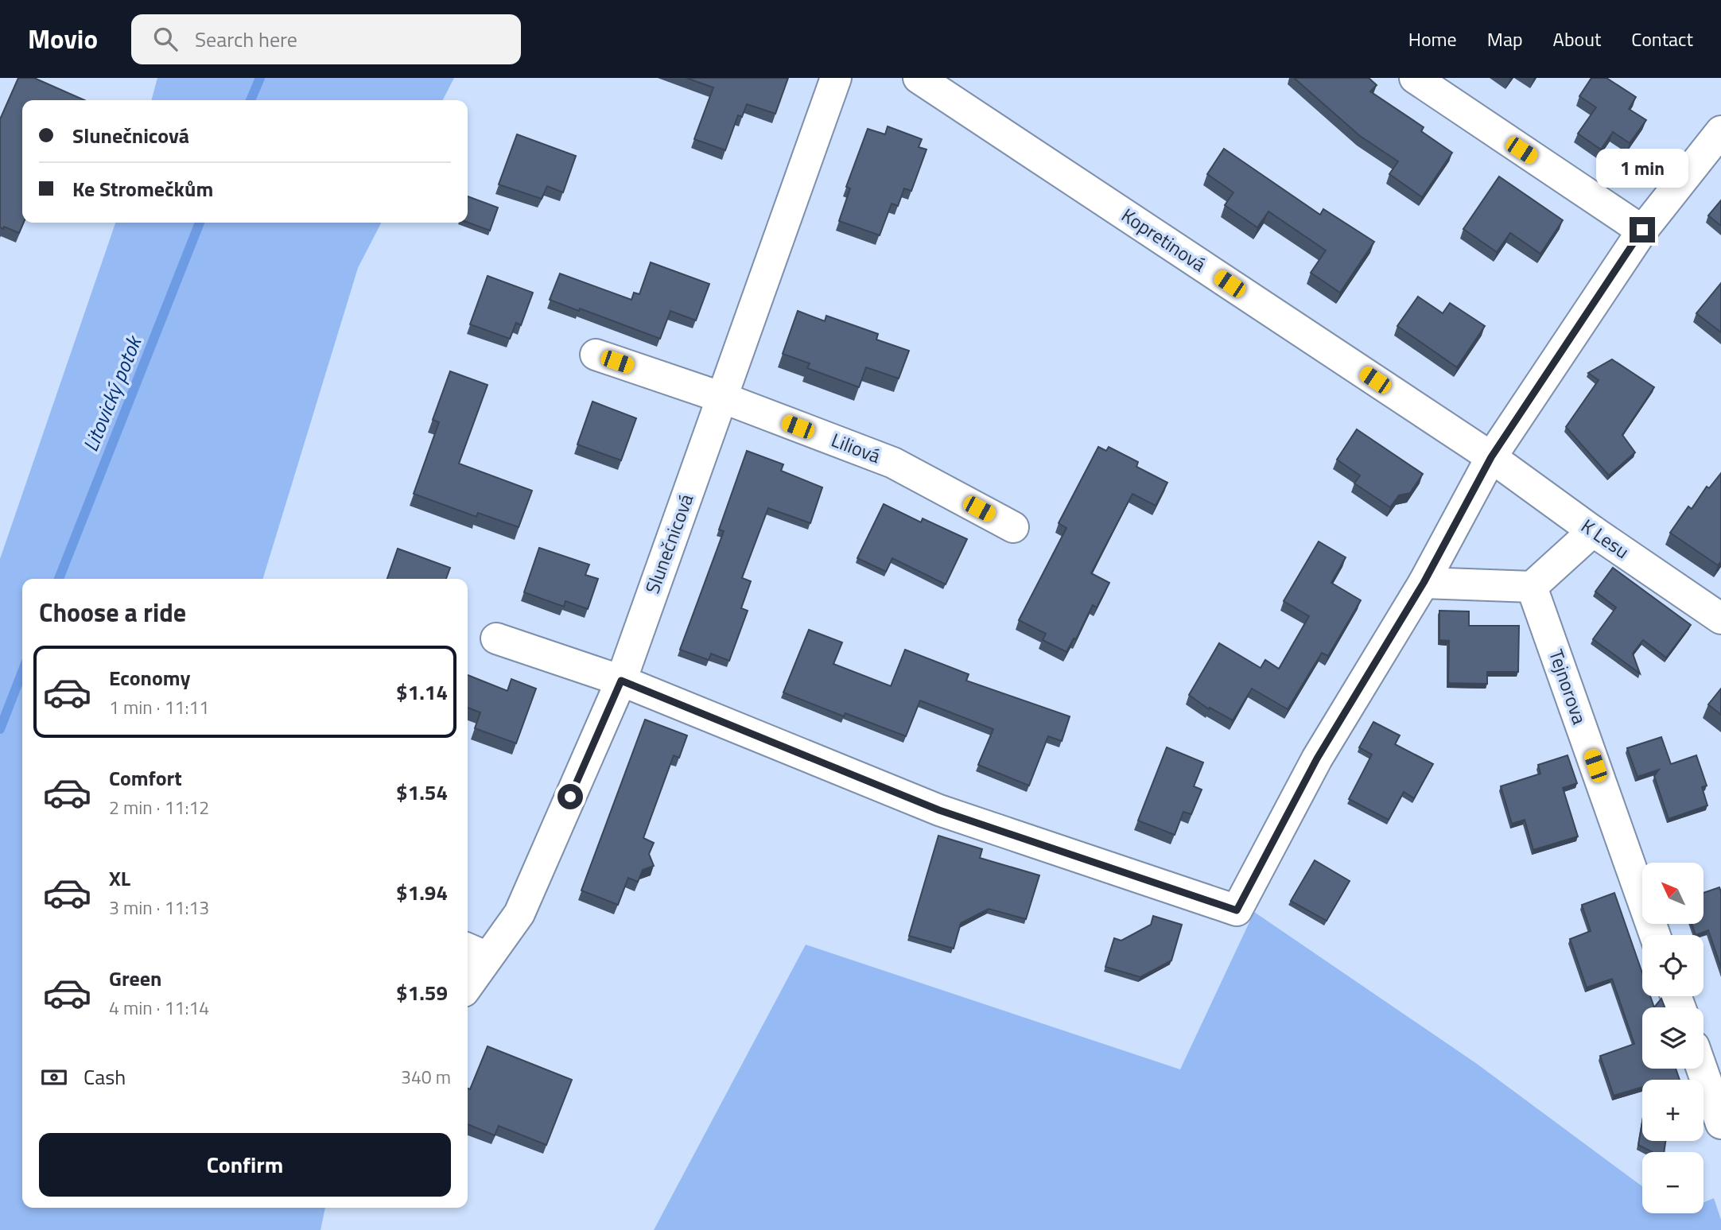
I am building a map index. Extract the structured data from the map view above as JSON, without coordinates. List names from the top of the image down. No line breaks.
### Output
{"streets":{"street":["Kopretinová","Liliová","K Lesu","Slunečnicová","Tejnorova"]},"crossings":[["Kopretinová","K Lesu"],["Liliová","Slunečnicová"]],"water":["Litovický potok"],"north":"top left","page":{"header":"Movio","search":"Search here","nav":["Home","Map","About","Contact"],"banner":["Slunečnicová","Ke Stromečkům"],"bubble":"1 min","heading":"Choose a ride","list":[{"name":"Economy","note":"1 min · 11:11","value":"$1.14"},{"name":"Comfort","note":"2 min · 11:12","value":"$1.54"},{"name":"XL","note":"3 min · 11:13","value":"$1.94"},{"name":"Green","note":"4 min · 11:14","value":"$1.59"}],"map_buttons":["+","−"],"pay":["Cash","340 m"],"buttons":"Confirm"}}
